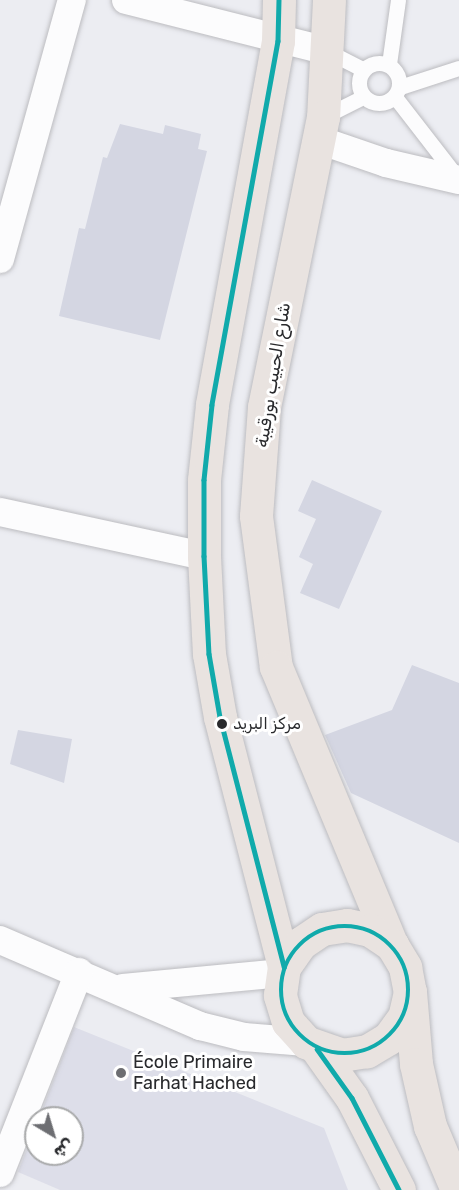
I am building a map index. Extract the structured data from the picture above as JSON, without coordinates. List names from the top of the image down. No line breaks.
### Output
{"streets":{"main road":["شارع الحبيب بورقيبة"]},"places":["مركز البريد","École Primaire Farhat Hached"],"north":"bottom right"}
